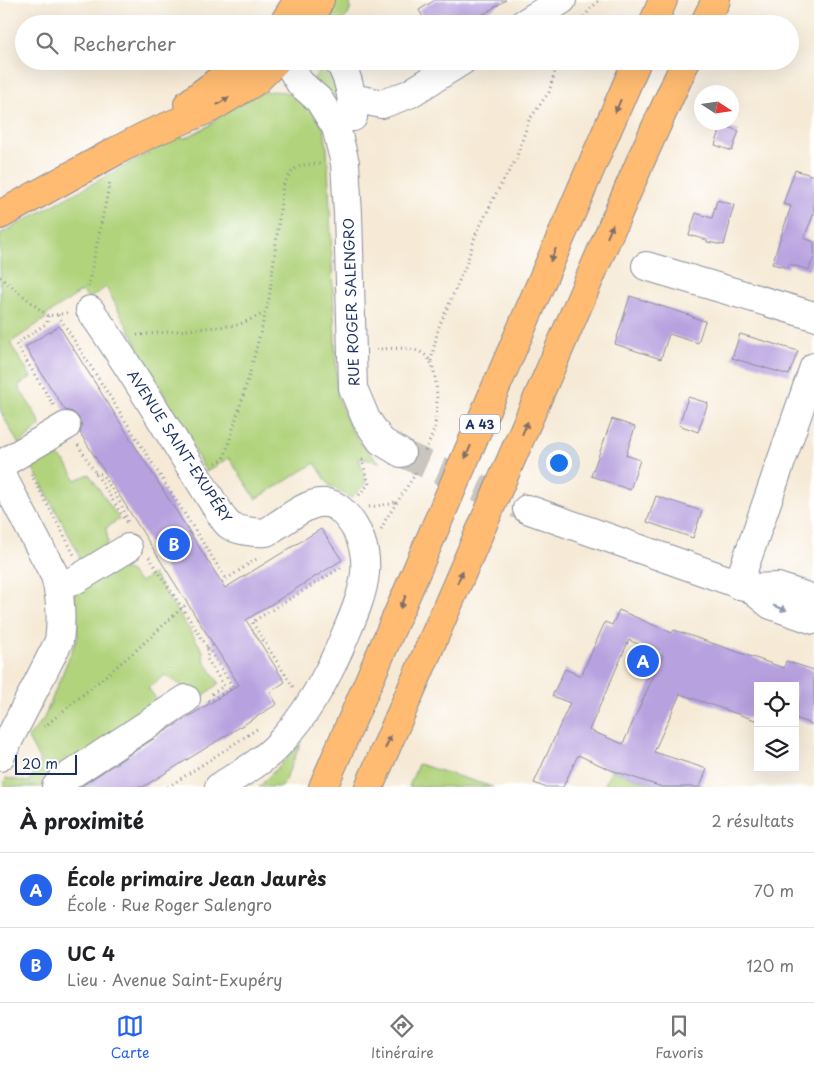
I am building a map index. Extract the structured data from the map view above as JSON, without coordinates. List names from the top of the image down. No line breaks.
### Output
{"streets":{"main road":["A 43"],"street":["RUE ROGER SALENGRO","AVENUE SAINT-EXUPÉRY"]},"scale_bar":"20 m","north":"right","page":{"search":"Rechercher","pins":["B","A"],"scale":"20 m","heading":["À proximité","2 résultats"],"list":[{"mark":"A","name":"École primaire Jean Jaurès","note":"École · Rue Roger Salengro","value":"70 m"},{"mark":"B","name":"UC 4","note":"Lieu · Avenue Saint-Exupéry","value":"120 m"}],"nav":["Carte","Itinéraire","Favoris"]}}
